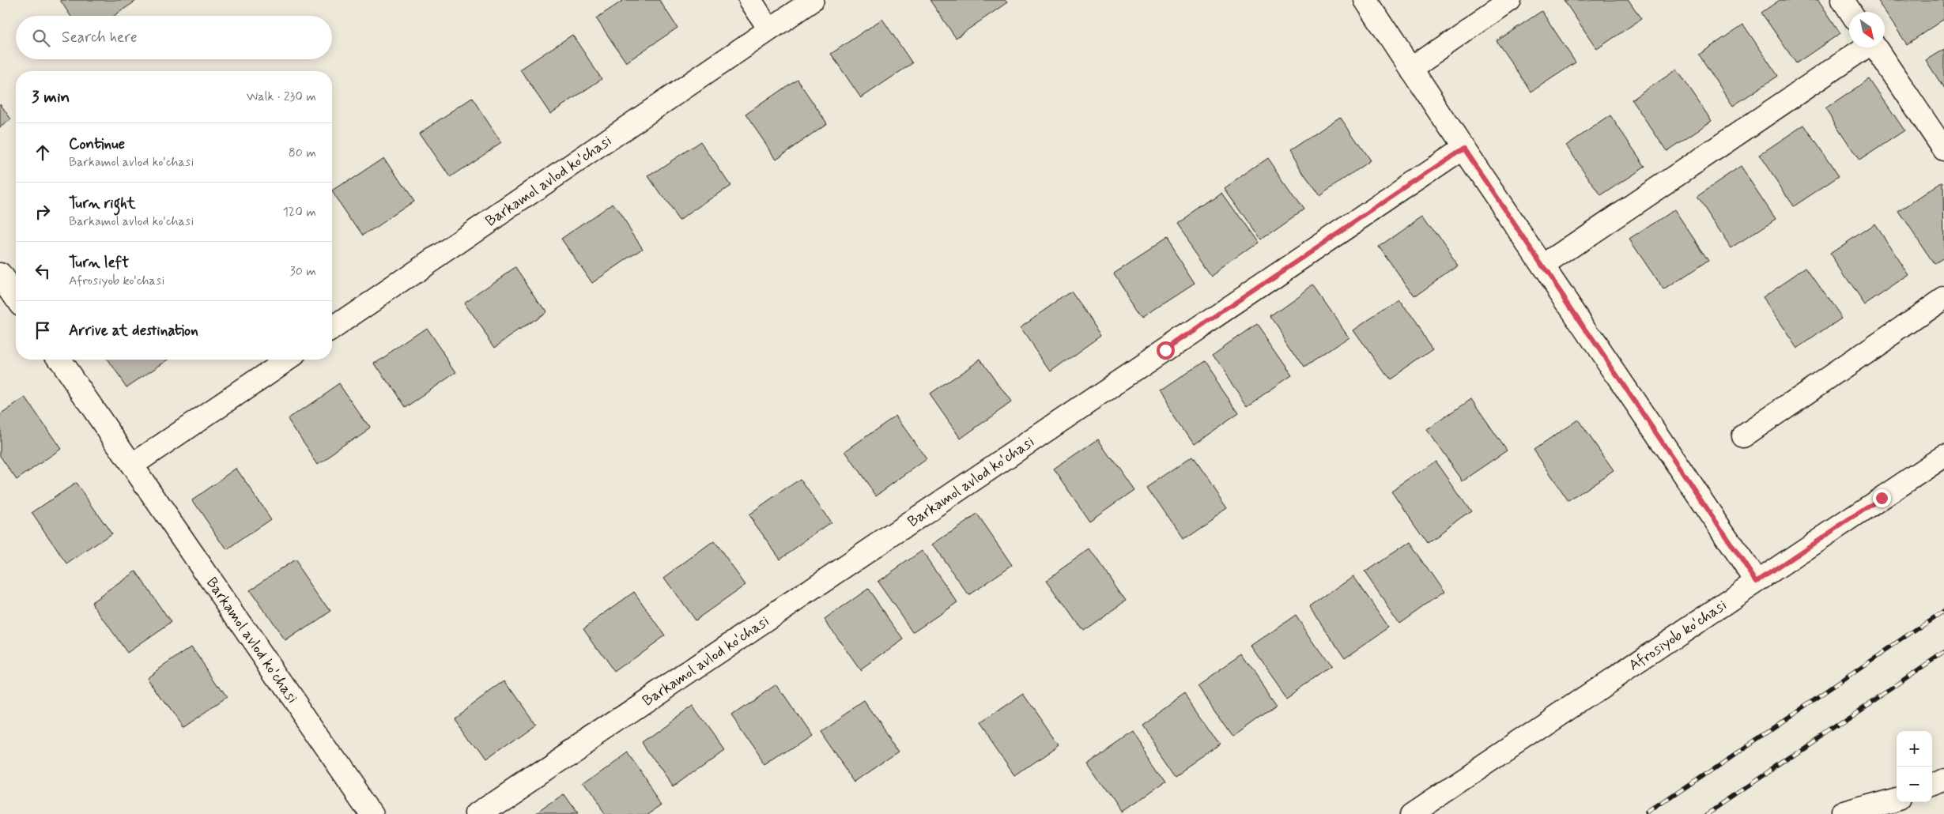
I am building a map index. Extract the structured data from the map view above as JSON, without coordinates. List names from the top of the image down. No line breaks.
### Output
{"streets":{"street":["Barkamol avlod ko'chasi","Afrosiyob ko'chasi"]},"north":"bottom right","page":{"search":"Search here","heading":["3 min","Walk · 230 m"],"list":[["Continue","Barkamol avlod ko'chasi","80 m"],["Turn right","Barkamol avlod ko'chasi","120 m"],["Turn left","Afrosiyob ko'chasi","30 m"],"Arrive at destination"],"map_buttons":["+","−"]}}
